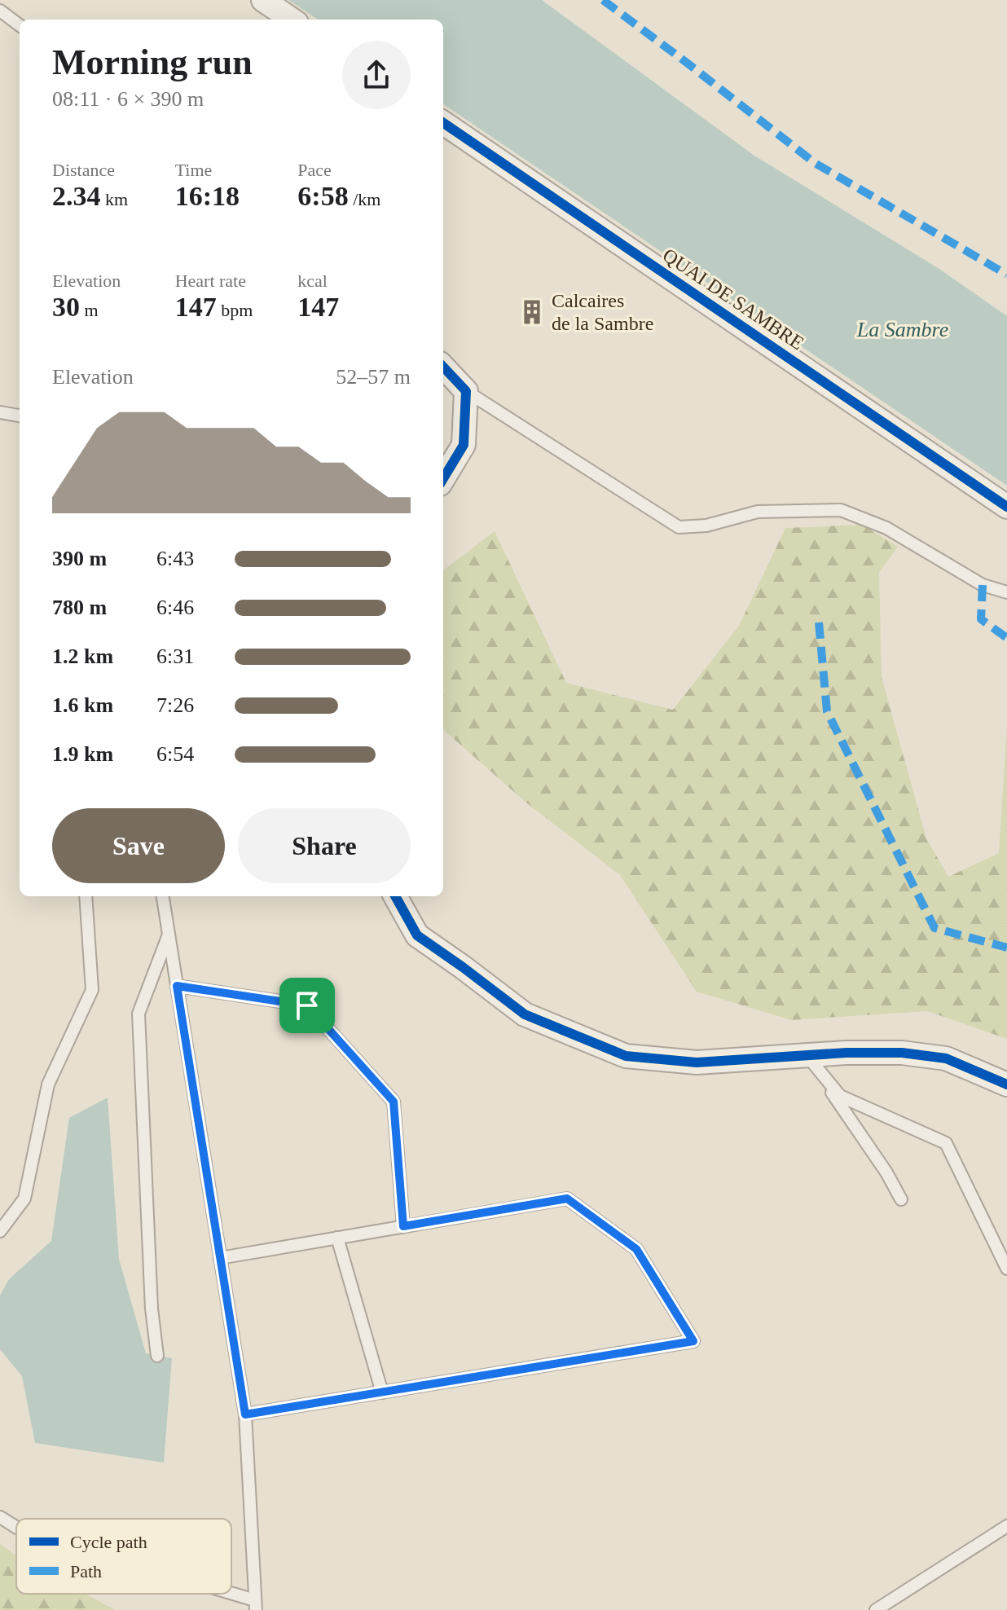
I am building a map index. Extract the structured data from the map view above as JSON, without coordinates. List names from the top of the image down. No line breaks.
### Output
{"streets":{"street":["QUAI DE SAMBRE"]},"water":["La Sambre"],"places":{"building":["Calcaires de la Sambre"]},"legend":["Cycle path","Path"],"page":{"heading":["Morning run","08:11 · 6 × 390 m"],"stats":[["Distance","2.34 km"],["Time","16:18"],["Pace","6:58 /km"],["Elevation","30 m"],["Heart rate","147 bpm"],["kcal","147"]],"chart":["Elevation","52–57 m"],"list":[{"name":"390 m","note":"6:43"},{"name":"780 m","note":"6:46"},{"name":"1.2 km","note":"6:31"},{"name":"1.6 km","note":"7:26"},{"name":"1.9 km","note":"6:54"}],"buttons":["Save","Share"]}}
